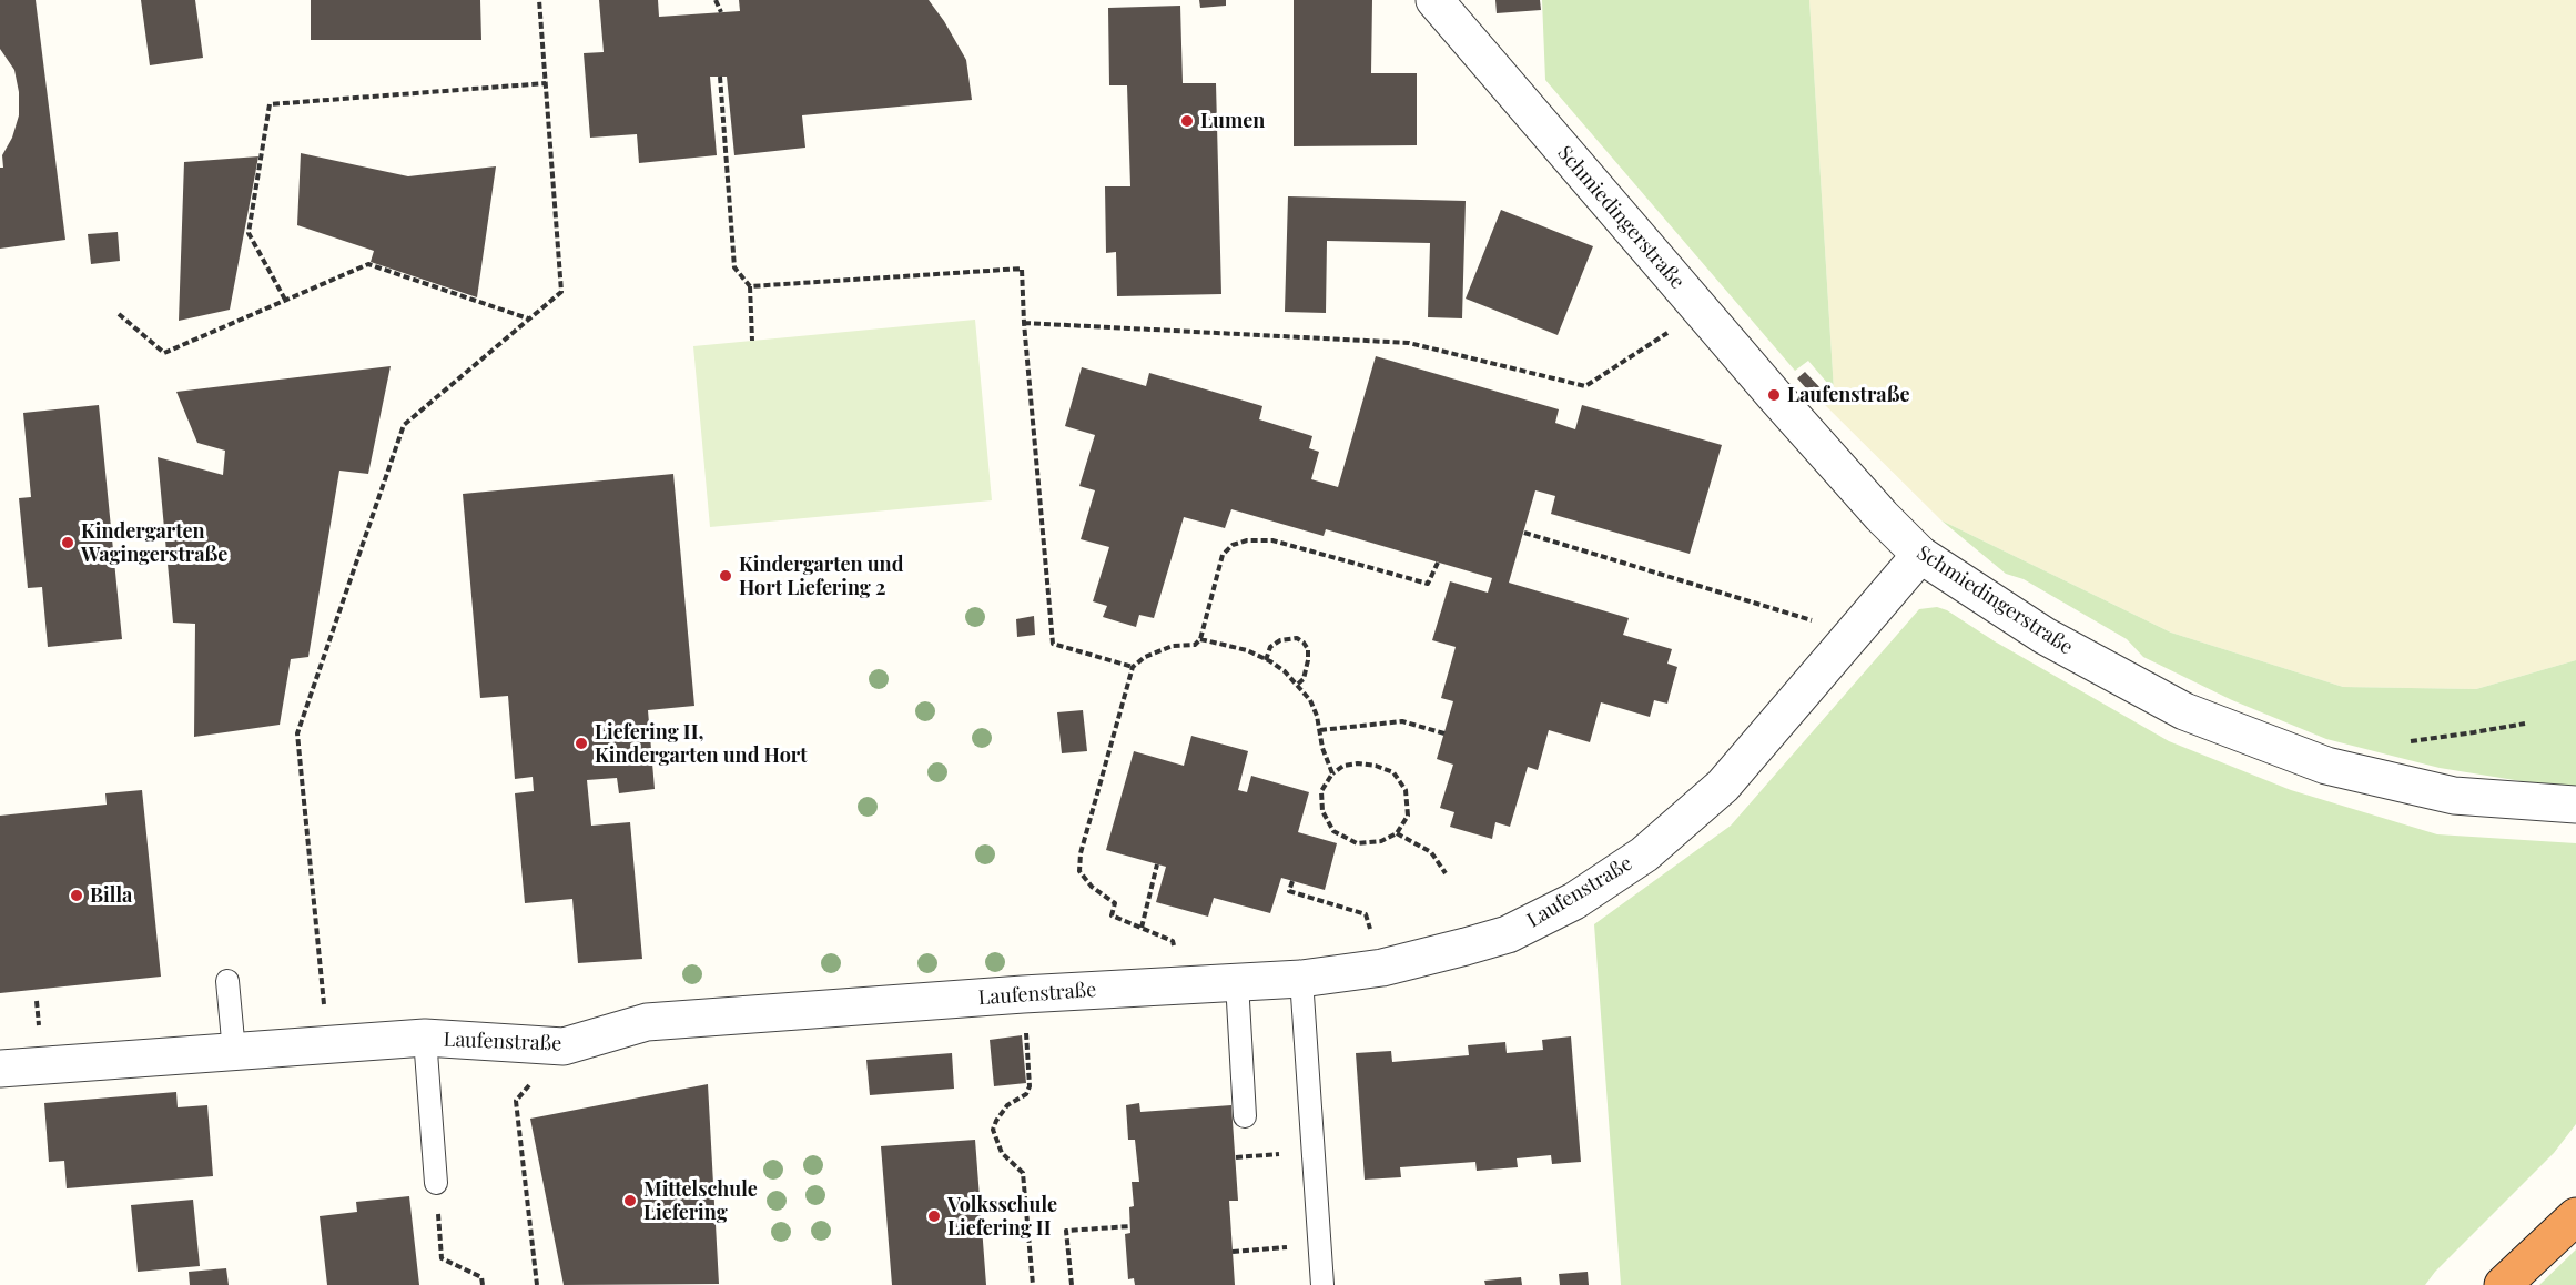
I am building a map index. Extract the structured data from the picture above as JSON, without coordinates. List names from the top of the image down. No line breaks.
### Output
{"streets":{"street":["Schmiedingerstraße","Laufenstraße"]},"crossings":[["Schmiedingerstraße","Laufenstraße"]],"places":["Lumen","Laufenstraße","Kindergarten Wagingerstraße","Kindergarten und Hort Liefering 2","Liefering II, Kindergarten und Hort","Billa","Mittelschule Liefering","Volksschule Liefering II"]}
